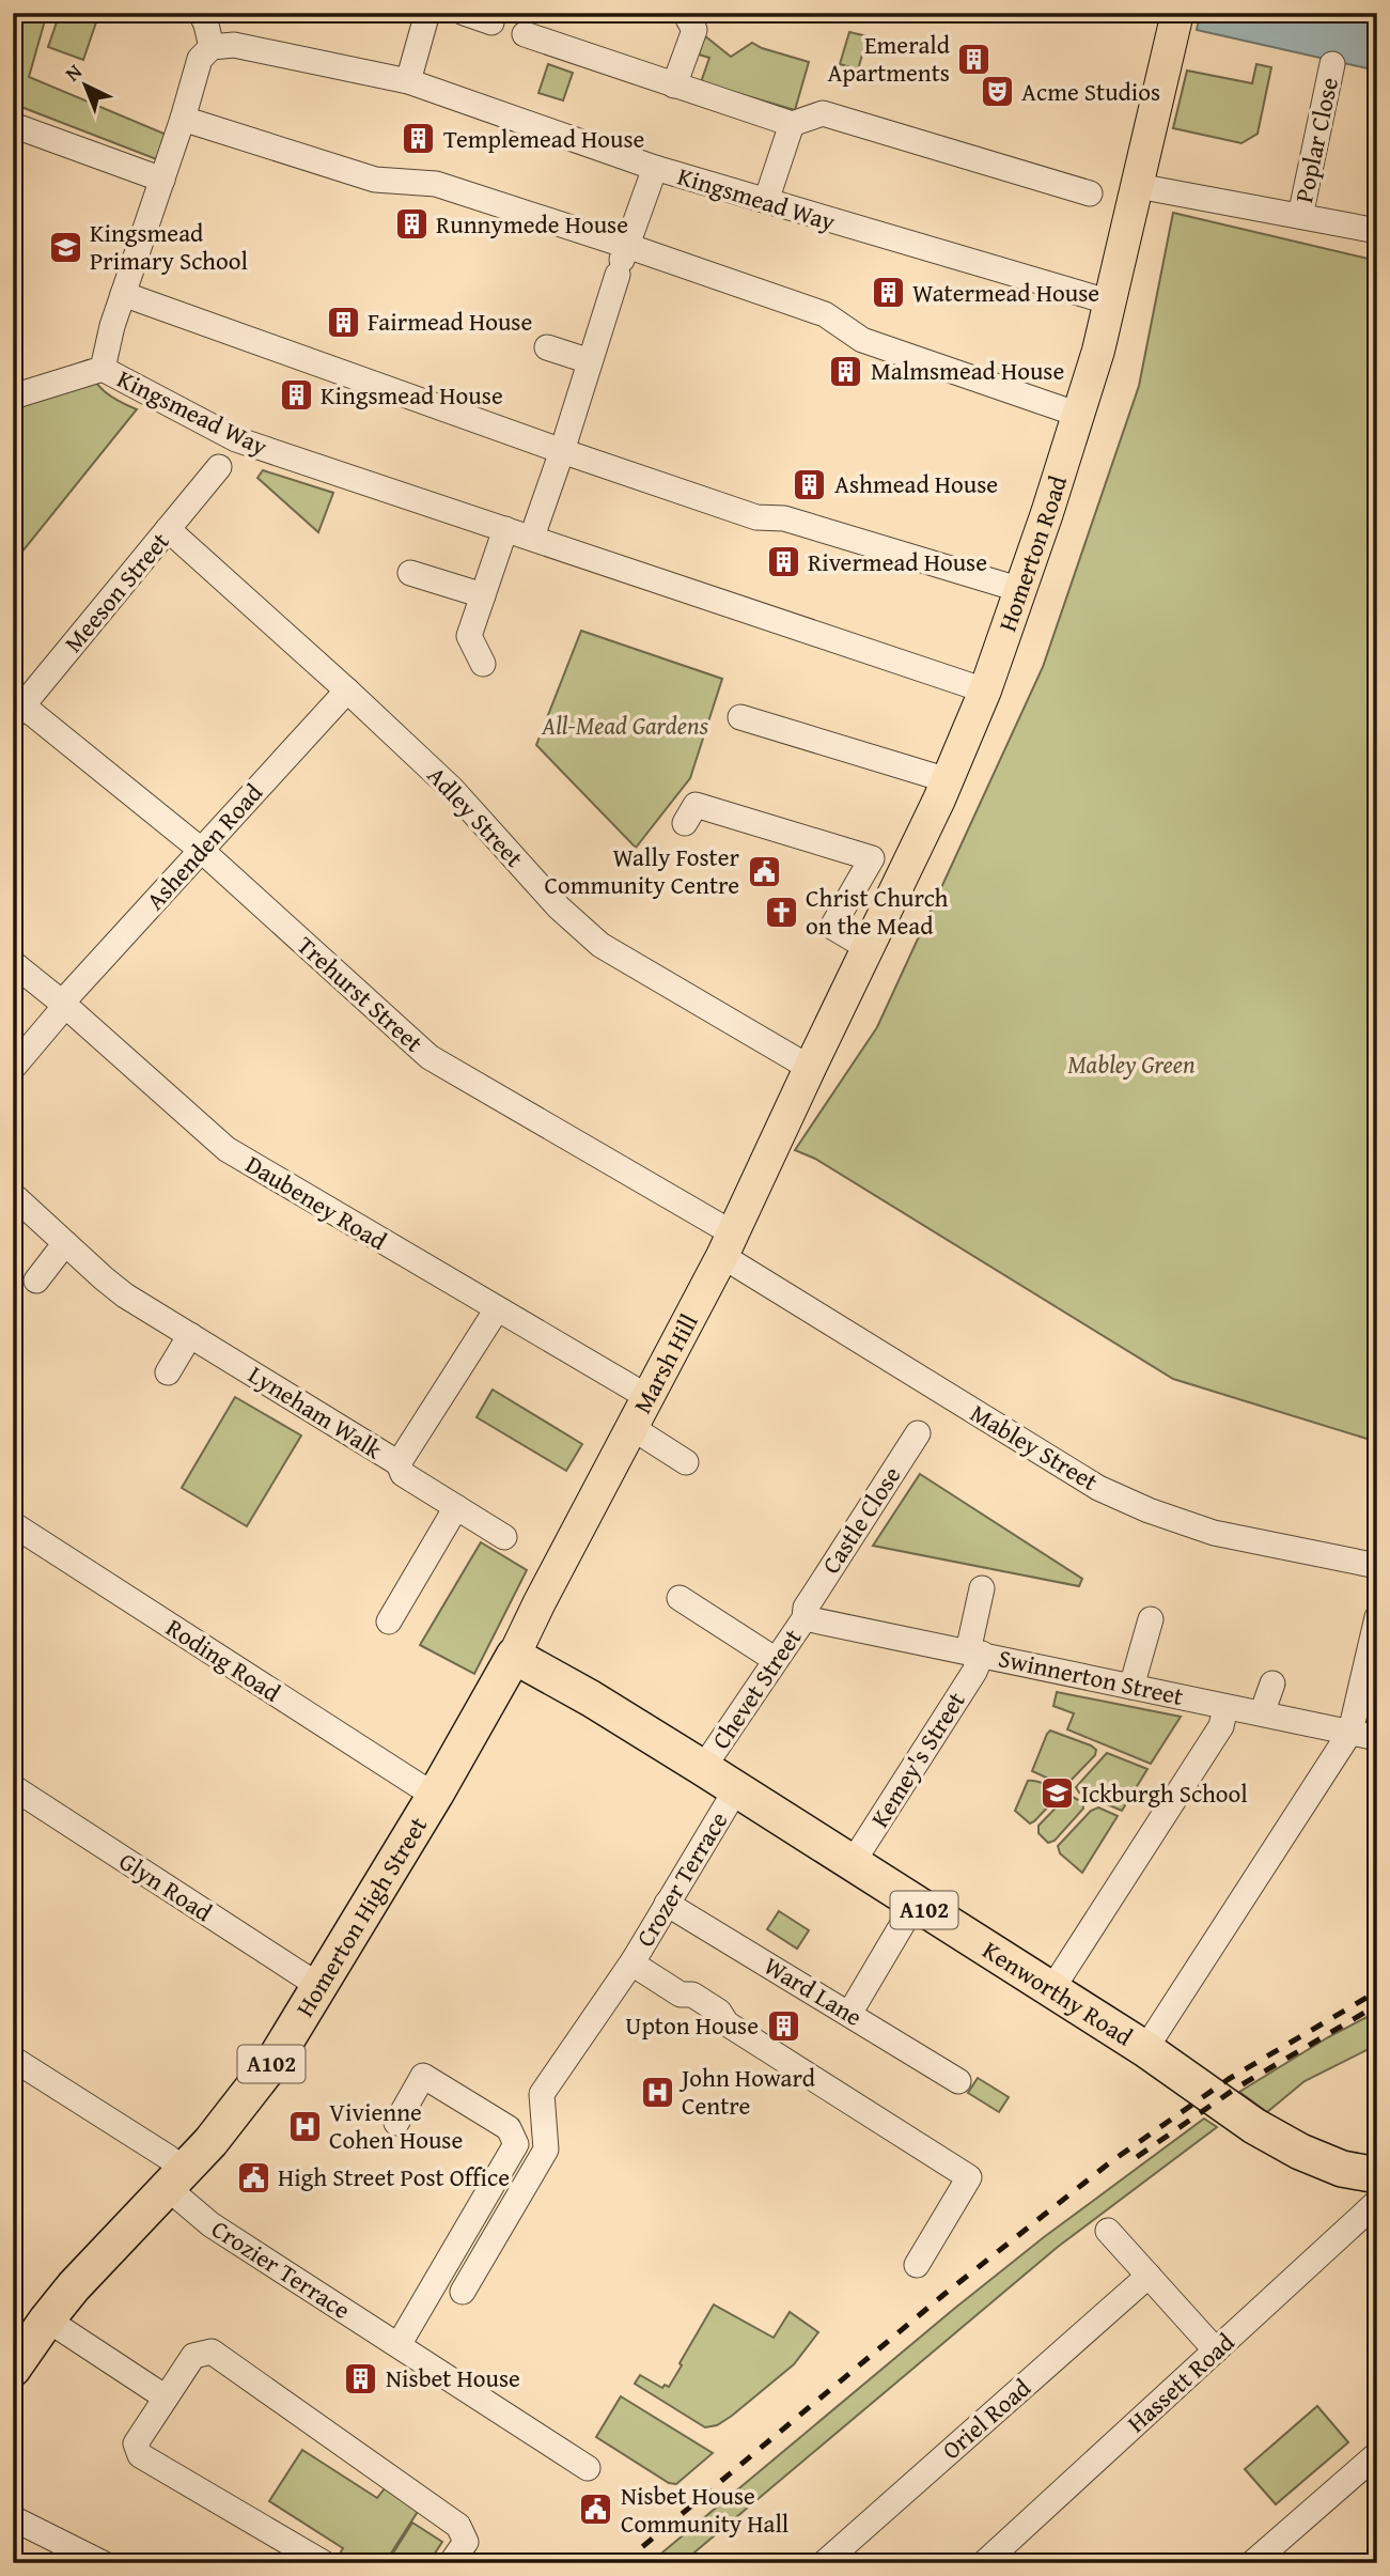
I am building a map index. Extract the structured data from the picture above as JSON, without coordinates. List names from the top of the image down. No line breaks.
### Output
{"streets":{"highway":["A102","Homerton High Street","Kenworthy Road"],"main road":["Homerton Road","Marsh Hill"],"street":["Poplar Close","Kingsmead Way","Meeson Street","Adley Street","Ashenden Road","Trehurst Street","Daubeney Road","Lyneham Walk","Mabley Street","Castle Close","Roding Road","Swinnerton Street","Chevet Street","Kemey's Street","Crozer Terrace","Glyn Road","Ward Lane","Crozier Terrace","Hassett Road","Oriel Road"]},"crossings":[["Kingsmead Way","Homerton Road"],["Homerton Road","Adley Street"],["Homerton Road","Marsh Hill"],["Meeson Street","Adley Street"],["Meeson Street","Trehurst Street"],["Adley Street","Ashenden Road"],["Adley Street","Marsh Hill"],["Ashenden Road","Trehurst Street"],["Ashenden Road","Daubeney Road"],["Trehurst Street","Marsh Hill"],["Trehurst Street","Mabley Street"],["Daubeney Road","Marsh Hill"],["Daubeney Road","Lyneham Walk"],["Marsh Hill","Mabley Street"],["Marsh Hill","Homerton High Street"],["Marsh Hill","Kenworthy Road"],["Castle Close","Swinnerton Street"],["Castle Close","Chevet Street"],["Roding Road","Homerton High Street"],["Swinnerton Street","Chevet Street"],["Swinnerton Street","Kemey's Street"],["Chevet Street","Kenworthy Road"],["Kemey's Street","Kenworthy Road"],["Crozer Terrace","Ward Lane"],["Crozer Terrace","Kenworthy Road"],["Glyn Road","Homerton High Street"],["Homerton High Street","Kenworthy Road"],["Homerton High Street","Crozier Terrace"]],"parks":["All-Mead Gardens","Mabley Green"],"places":{"building":["Emerald Apartments","Templemead House","Runnymede House","Watermead House","Fairmead House","Malmsmead House","Kingsmead House","Ashmead House","Rivermead House","Upton House","Nisbet House"],"theatre":["Acme Studios"],"school or university":["Kingsmead Primary School","Ickburgh School"],"public building":["Wally Foster Community Centre","High Street Post Office","Nisbet House Community Hall"],"church":["Christ Church on the Mead"],"hospital":["John Howard Centre","Vivienne Cohen House"]},"north":"top left"}
